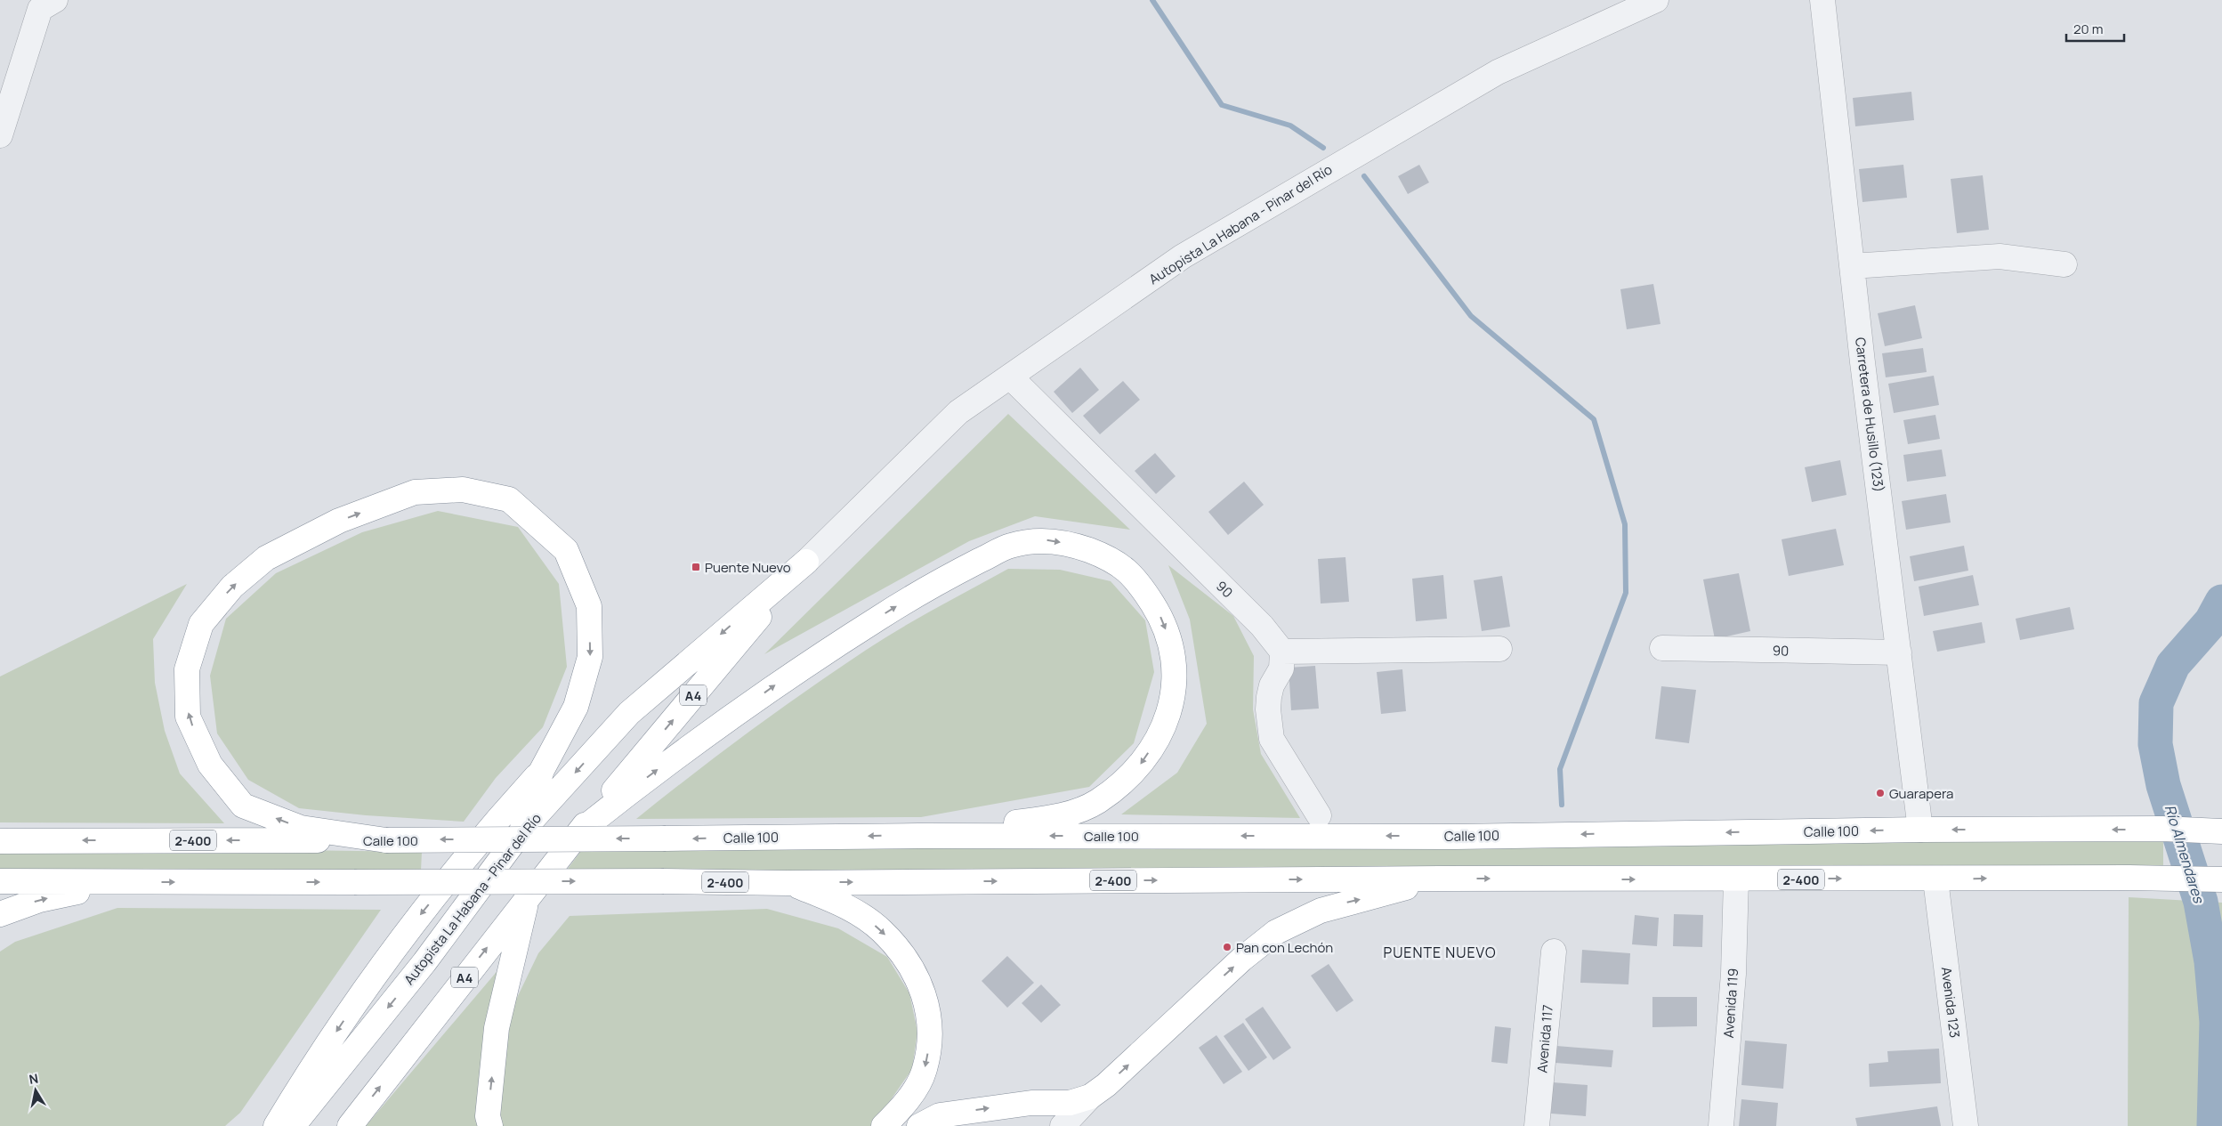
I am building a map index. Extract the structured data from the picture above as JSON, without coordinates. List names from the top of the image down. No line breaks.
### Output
{"streets":{"highway":["Autopista La Habana - Pinar del Río","A4","Calle 100","2-400"],"street":["Carretera de Husillo (123)","90","Avenida 123","Avenida 119","Avenida 117"]},"crossings":[["Autopista La Habana - Pinar del Río","90"],["Autopista La Habana - Pinar del Río","A4"],["Carretera de Husillo (123)","90"],["Carretera de Husillo (123)","Calle 100"],["2-400","Avenida 123"],["2-400","Avenida 119"]],"districts":["PUENTE NUEVO"],"water":["Río Almendares"],"places":{"transit":["Puente Nuevo"],"other":["Guarapera","Pan con Lechón"]},"scale_bar":"20 m","north":"top"}
